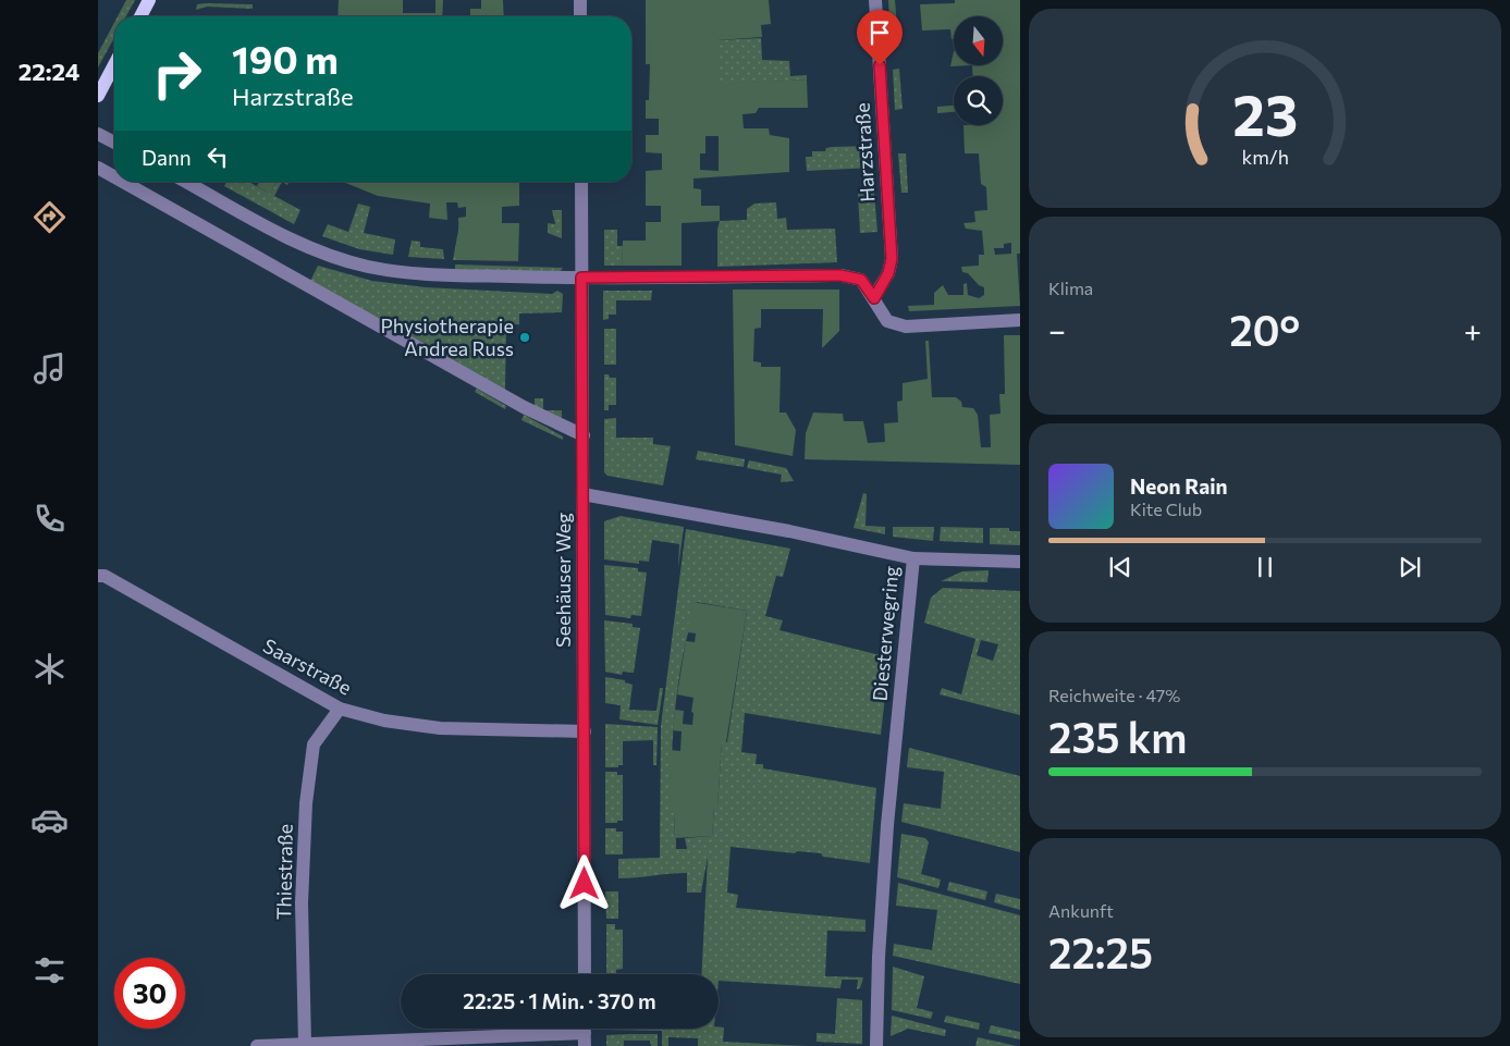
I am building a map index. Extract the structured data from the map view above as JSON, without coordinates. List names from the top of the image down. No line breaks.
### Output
{"streets":{"street":["Harzstraße","Seehäuser Weg","Diesterwegring","Saarstraße","Thiestraße"]},"crossings":[["Seehäuser Weg","Diesterwegring"],["Seehäuser Weg","Saarstraße"],["Saarstraße","Thiestraße"]],"places":["Physiotherapie Andrea Russ"],"north":"bottom","page":{"tabs":"22:24","turn":["190 m","Harzstraße"],"then":"Dann","tile":["Klima",["Reichweite · 47%","235 km"],["Ankunft","22:25"]],"heat":["−","20°","+"],"song":["Neon Rain","Kite Club"],"limit":"30","trip":"22:25 · 1 Min. · 370 m","gauge":["23","km/h"]}}
